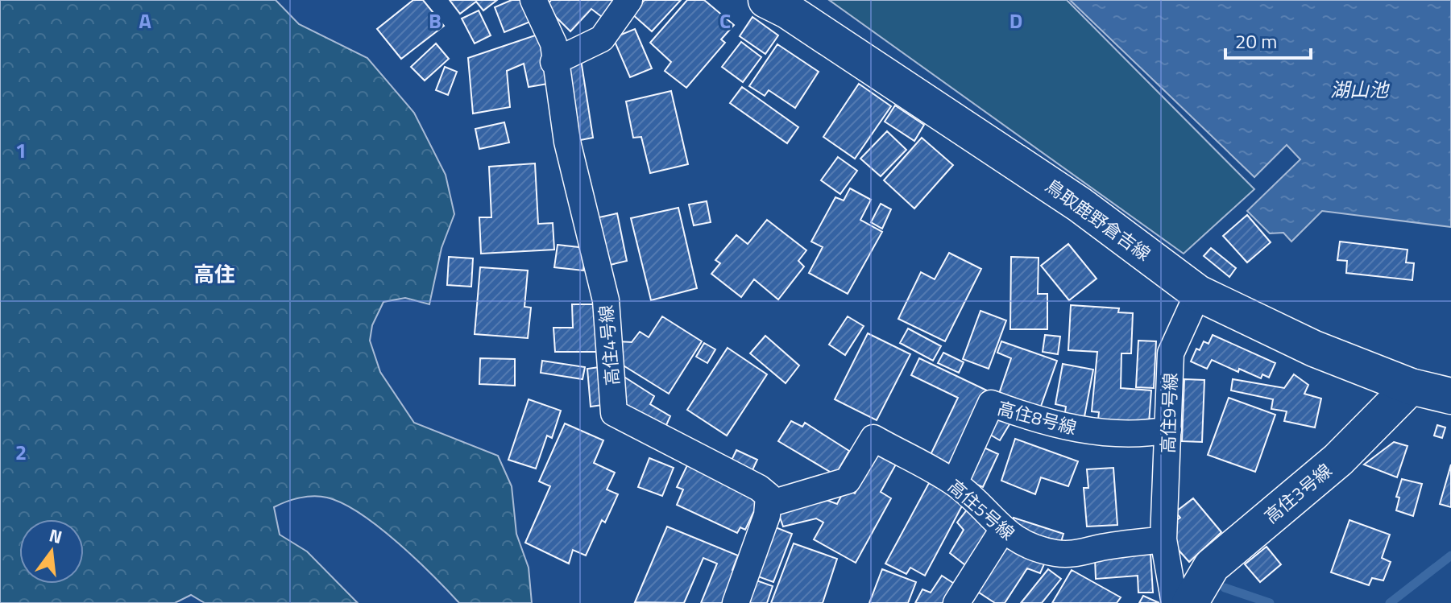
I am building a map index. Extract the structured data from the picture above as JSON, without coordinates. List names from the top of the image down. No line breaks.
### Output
{"streets":{"main road":["鳥取鹿野倉吉線","高住3号線"],"street":["高住4号線","高住9号線","高住8号線","高住5号線"]},"crossings":[["鳥取鹿野倉吉線","高住9号線"],["鳥取鹿野倉吉線","高住3号線"],["高住4号線","高住5号線"],["高住9号線","高住8号線"],["高住9号線","高住5号線"],["高住8号線","高住5号線"]],"districts":["高住"],"water":["湖山池"],"scale_bar":"20 m","north":"top","grid":{"columns":["A","B","C","D"],"rows":["1","2"]}}
